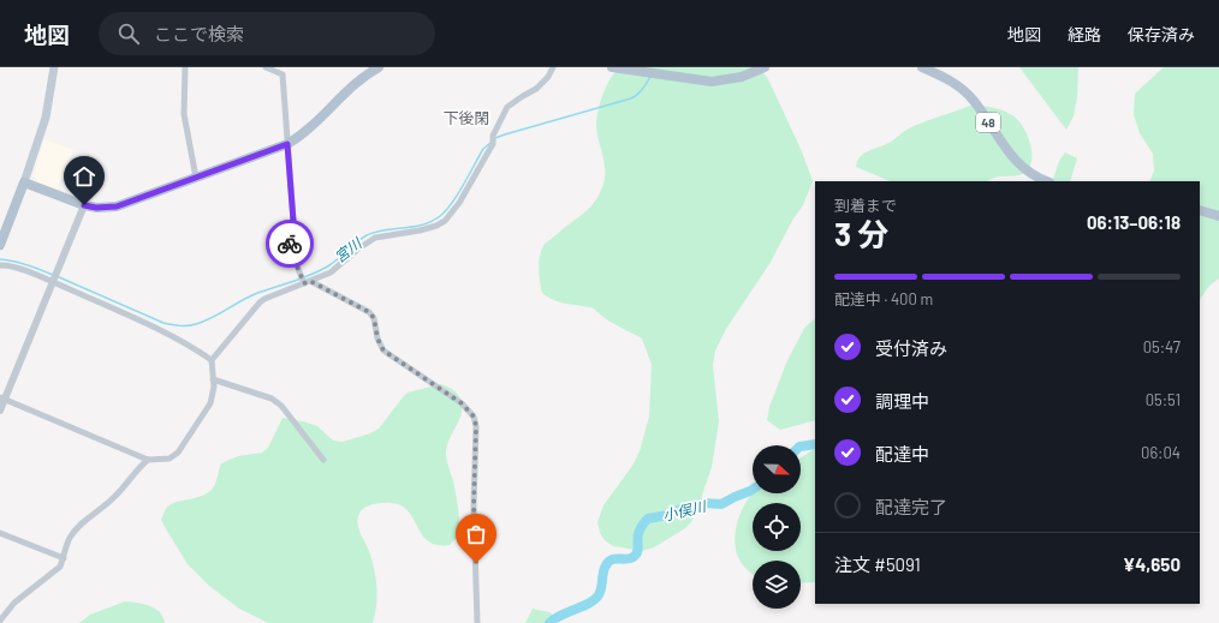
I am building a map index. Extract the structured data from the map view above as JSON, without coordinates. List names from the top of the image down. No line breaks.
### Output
{"streets":{"main road":["48"]},"districts":["下後閑"],"water":["宮川","小俣川"],"north":"right","page":{"header":"地図","search":"ここで検索","nav":["地図","経路","保存済み"],"heading":["3 分","到着まで","06:13–06:18"],"panel":["注文 #5091","¥4,650"],"bar":"配達中 · 400 m","list":[["受付済み","05:47"],["調理中","05:51"],["配達中","06:04"],"配達完了"]}}
